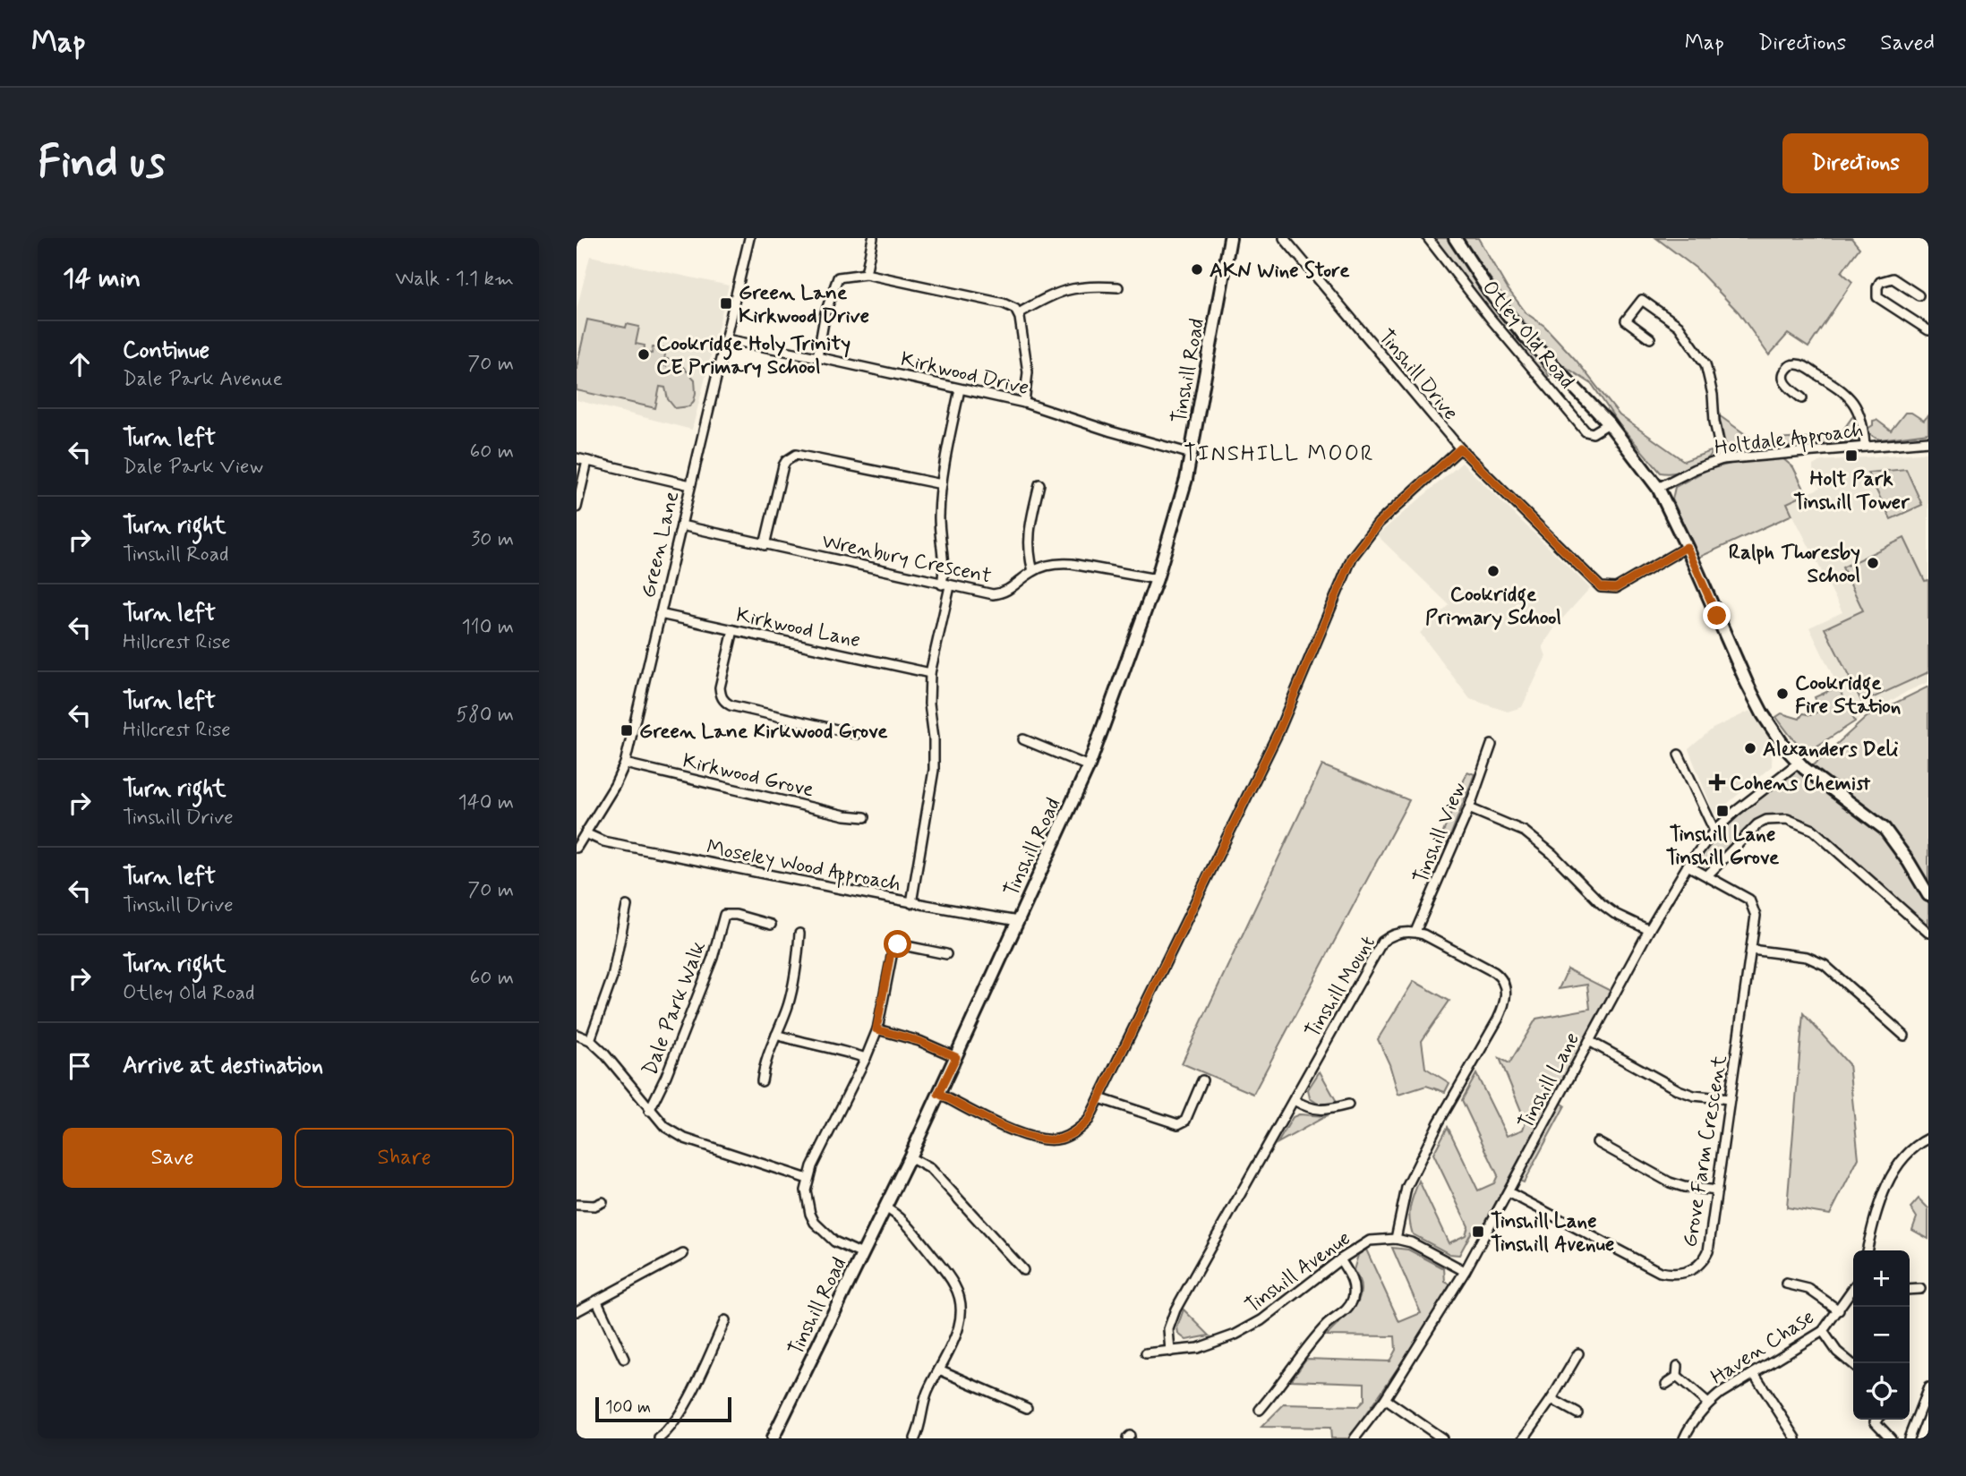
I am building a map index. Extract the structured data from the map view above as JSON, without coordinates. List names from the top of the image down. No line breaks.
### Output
{"streets":{"street":["Otley Old Road","Tinshill Road","Kirkwood Drive","Tinshill Drive","Holtdale Approach","Green Lane","Wrenbury Crescent","Kirkwood Lane","Kirkwood Grove","Tinshill View","Moseley Wood Approach","Tinshill Mount","Dale Park Walk","Tinshill Lane","Grove Farm Crescent","Tinshill Avenue","Haven Chase"]},"crossings":[["Otley Old Road","Tinshill Drive"],["Otley Old Road","Holtdale Approach"],["Otley Old Road","Tinshill Lane"],["Tinshill Road","Kirkwood Drive"],["Tinshill Road","Wrenbury Crescent"],["Tinshill Road","Moseley Wood Approach"],["Kirkwood Drive","Green Lane"],["Green Lane","Wrenbury Crescent"],["Green Lane","Kirkwood Lane"],["Green Lane","Kirkwood Grove"],["Green Lane","Moseley Wood Approach"],["Tinshill View","Tinshill Mount"],["Tinshill Mount","Tinshill Avenue"],["Tinshill Lane","Grove Farm Crescent"],["Tinshill Lane","Tinshill Avenue"]],"districts":["TINSHILL MOOR"],"places":{"other":["AKN Wine Store","Cookridge Holy Trinity CE Primary School","Ralph Thoresby School","Cookridge Primary School","Cookridge Fire Station","Alexanders Deli"],"transit":["Green Lane Kirkwood Drive","Holt Park Tinshill Tower","Green Lane Kirkwood Grove","Tinshill Lane Tinshill Grove","Tinshill Lane Tinshill Avenue"],"health":["Cohens Chemist"]},"scale_bar":"100 m","page":{"header":"Map","nav":["Map","Directions","Saved"],"buttons":["Directions",["Save","Share"]],"title":"Find us","heading":["14 min","Walk · 1.1 km"],"list":[["Continue","Dale Park Avenue","70 m"],["Turn left","Dale Park View","60 m"],["Turn right","Tinshill Road","30 m"],["Turn left","Hillcrest Rise","110 m"],["Turn left","Hillcrest Rise","580 m"],["Turn right","Tinshill Drive","140 m"],["Turn left","Tinshill Drive","70 m"],["Turn right","Otley Old Road","60 m"],"Arrive at destination"],"map_buttons":["+","−"],"scale":"100 m"}}
